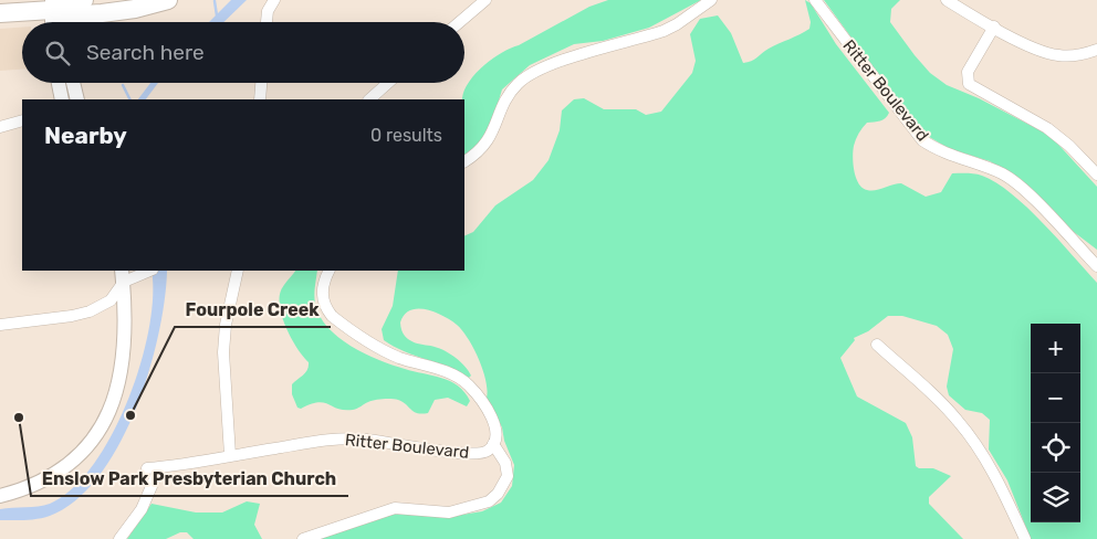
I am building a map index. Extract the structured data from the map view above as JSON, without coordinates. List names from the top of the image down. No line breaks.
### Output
{"streets":{"street":["Ritter Boulevard"]},"places":["Fourpole Creek","Enslow Park Presbyterian Church"],"page":{"search":"Search here","heading":["Nearby","0 results"],"map_buttons":["+","−"]}}
